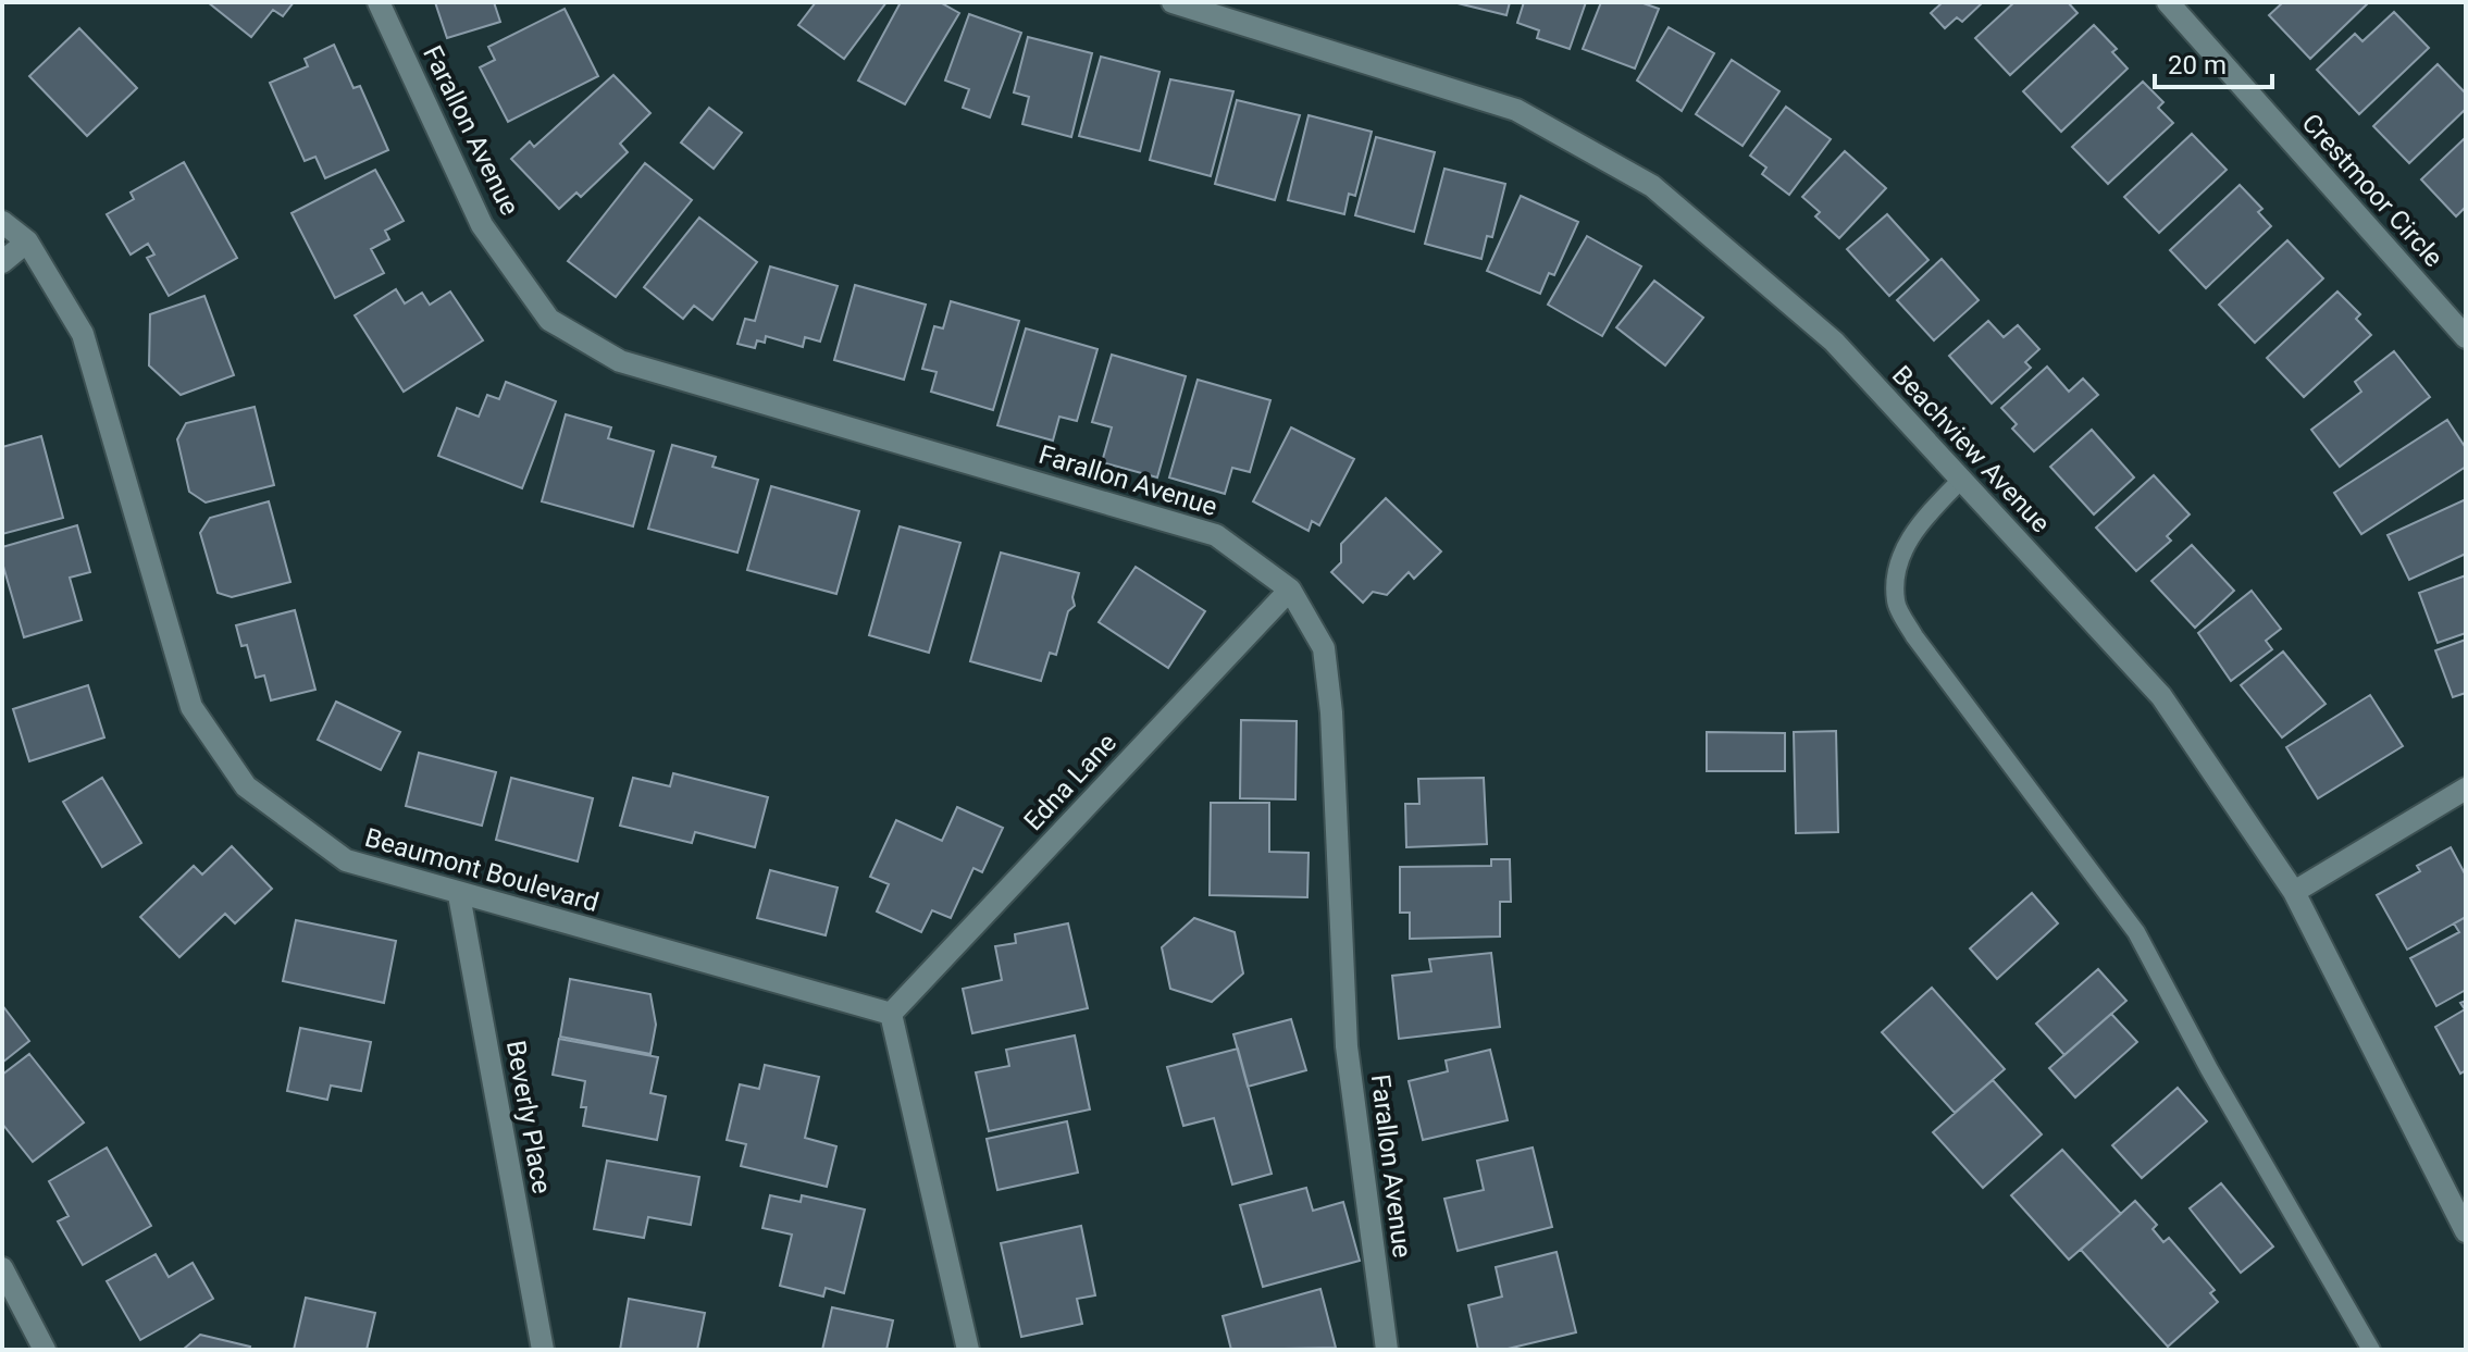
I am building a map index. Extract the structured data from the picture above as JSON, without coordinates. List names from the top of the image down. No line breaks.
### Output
{"streets":{"street":["Farallon Avenue","Crestmoor Circle","Beachview Avenue","Edna Lane","Beaumont Boulevard","Beverly Place"]},"crossings":[["Farallon Avenue","Edna Lane"],["Edna Lane","Beaumont Boulevard"],["Beaumont Boulevard","Beverly Place"]],"scale_bar":"20 m"}
